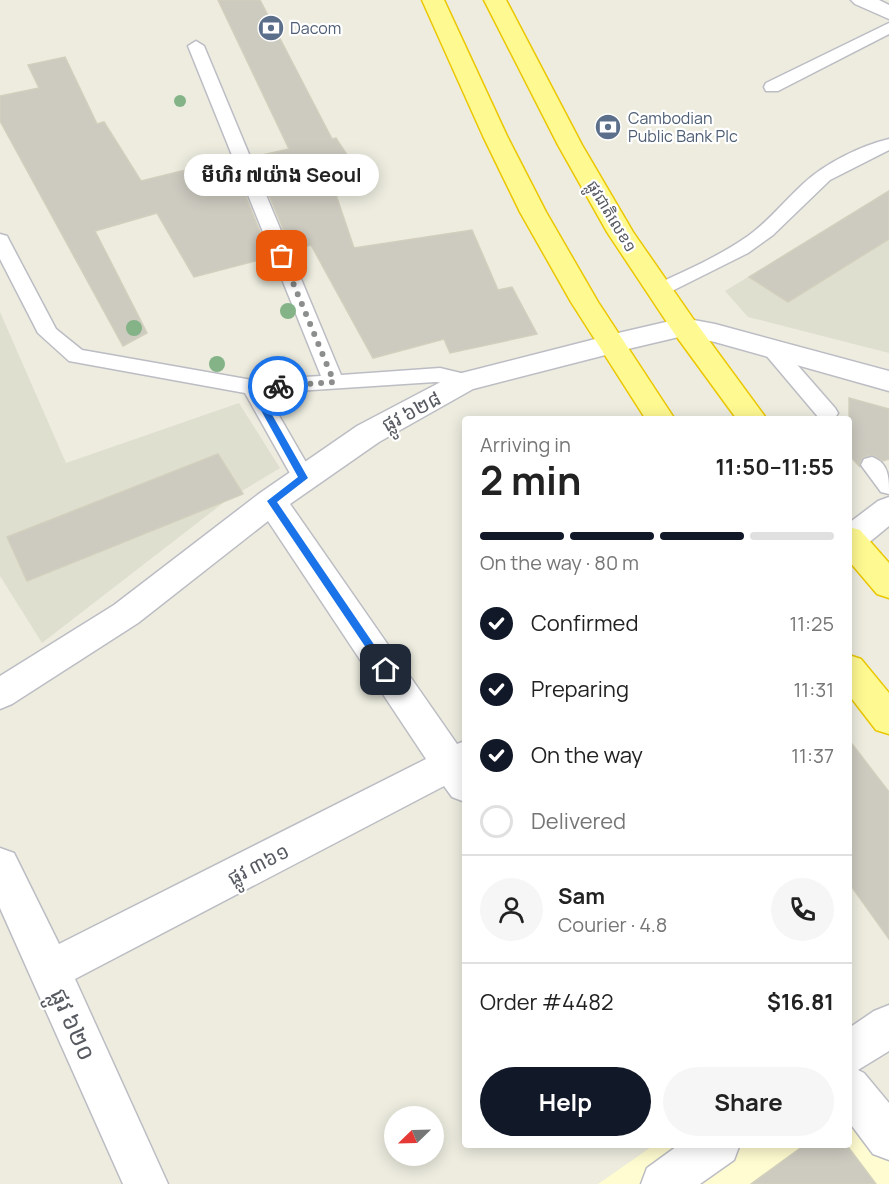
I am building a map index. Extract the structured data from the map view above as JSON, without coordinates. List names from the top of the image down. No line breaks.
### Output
{"streets":{"highway":["ផ្លូវជាតិលេខ១"],"street":["ផ្លូវ ៦២៨","ផ្លូវ ៣៦១","ផ្លូវ ៦២០"]},"crossings":[["ផ្លូវជាតិលេខ១","ផ្លូវ ៦២៨"],["ផ្លូវ ៣៦១","ផ្លូវ ៦២០"]],"places":{"bank":["Dacom","Cambodian Public Bank Plc"],"other":["មីហិរ ៧យ៉ាង Seoul"]},"north":"bottom left","page":{"bubble":"មីហិរ ៧យ៉ាង Seoul","heading":["2 min","Arriving in","11:50–11:55"],"panel":["Sam","Courier · 4.8","Order #4482","$16.81"],"bar":"On the way · 80 m","list":[["Confirmed","11:25"],["Preparing","11:31"],["On the way","11:37"],"Delivered"],"buttons":["Help","Share"]}}
